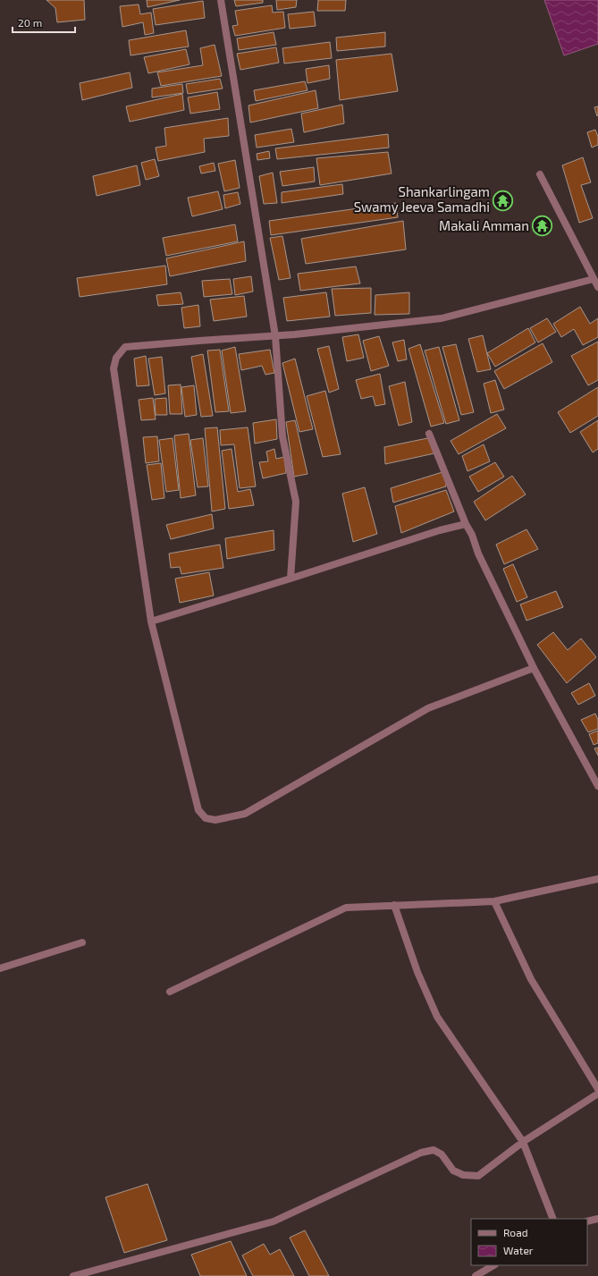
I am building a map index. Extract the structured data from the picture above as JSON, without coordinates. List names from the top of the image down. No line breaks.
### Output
{"places":{"temple":["Shankarlingam Swamy Jeeva Samadhi","Makali Amman"]},"legend":["Road","Water"],"scale_bar":"20 m"}
